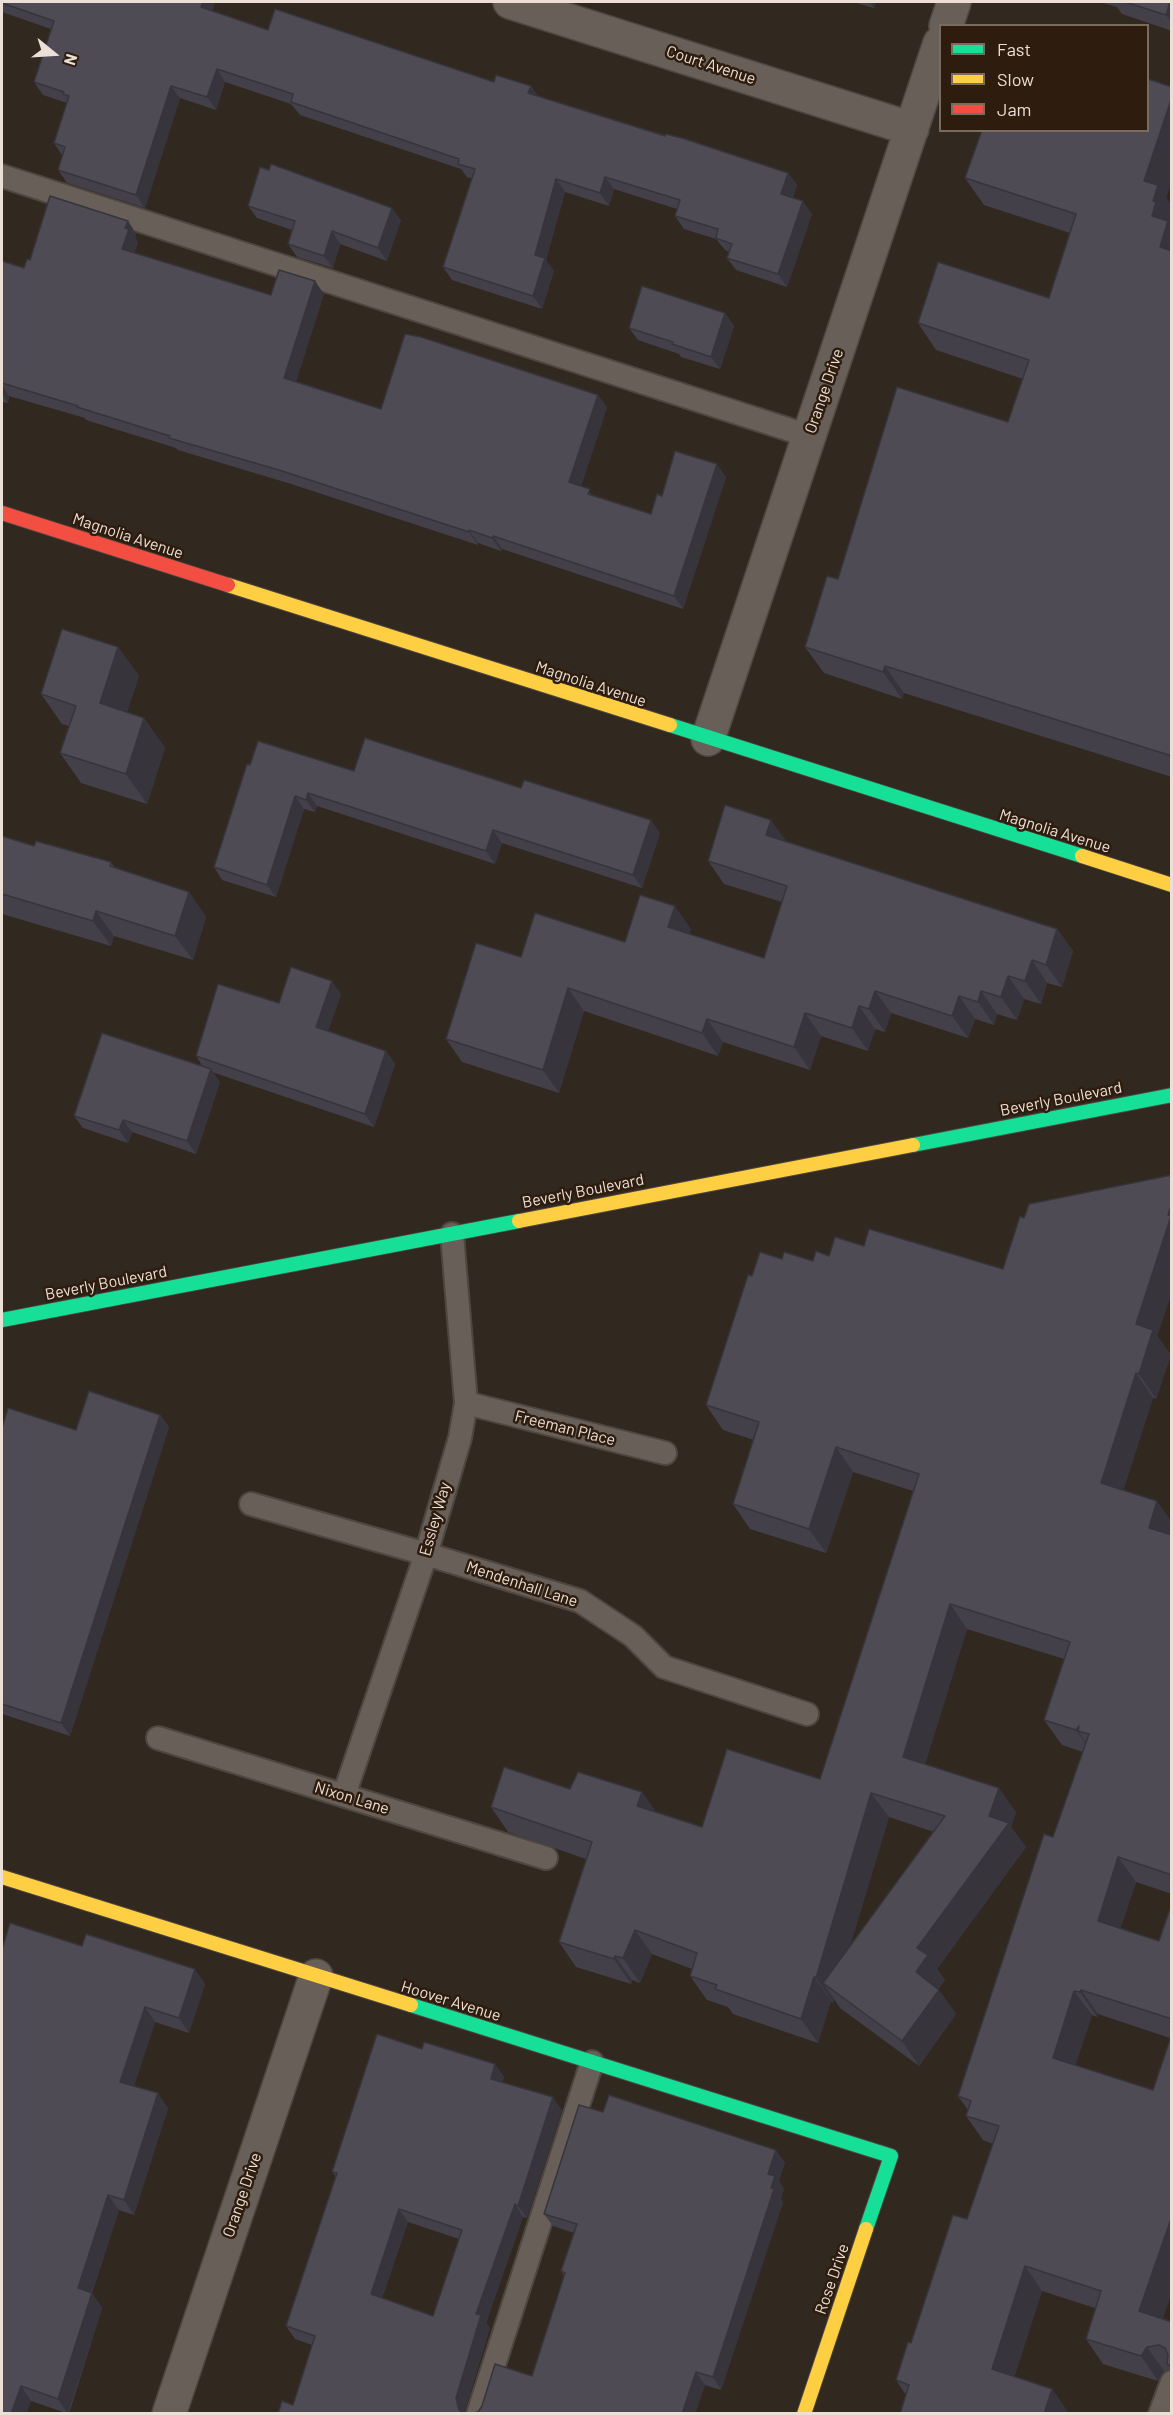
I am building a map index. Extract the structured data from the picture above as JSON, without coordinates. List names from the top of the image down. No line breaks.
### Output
{"streets":{"street":["Court Avenue","Orange Drive","Magnolia Avenue","Beverly Boulevard","Hoover Avenue","Rose Drive"],"lane":["Freeman Place","Essley Way","Mendenhall Lane","Nixon Lane"]},"crossings":[["Court Avenue","Orange Drive"],["Orange Drive","Magnolia Avenue"],["Orange Drive","Hoover Avenue"],["Beverly Boulevard","Essley Way"],["Freeman Place","Essley Way"],["Essley Way","Mendenhall Lane"],["Essley Way","Nixon Lane"],["Hoover Avenue","Rose Drive"]],"legend":["Fast","Slow","Jam"],"north":"right"}
